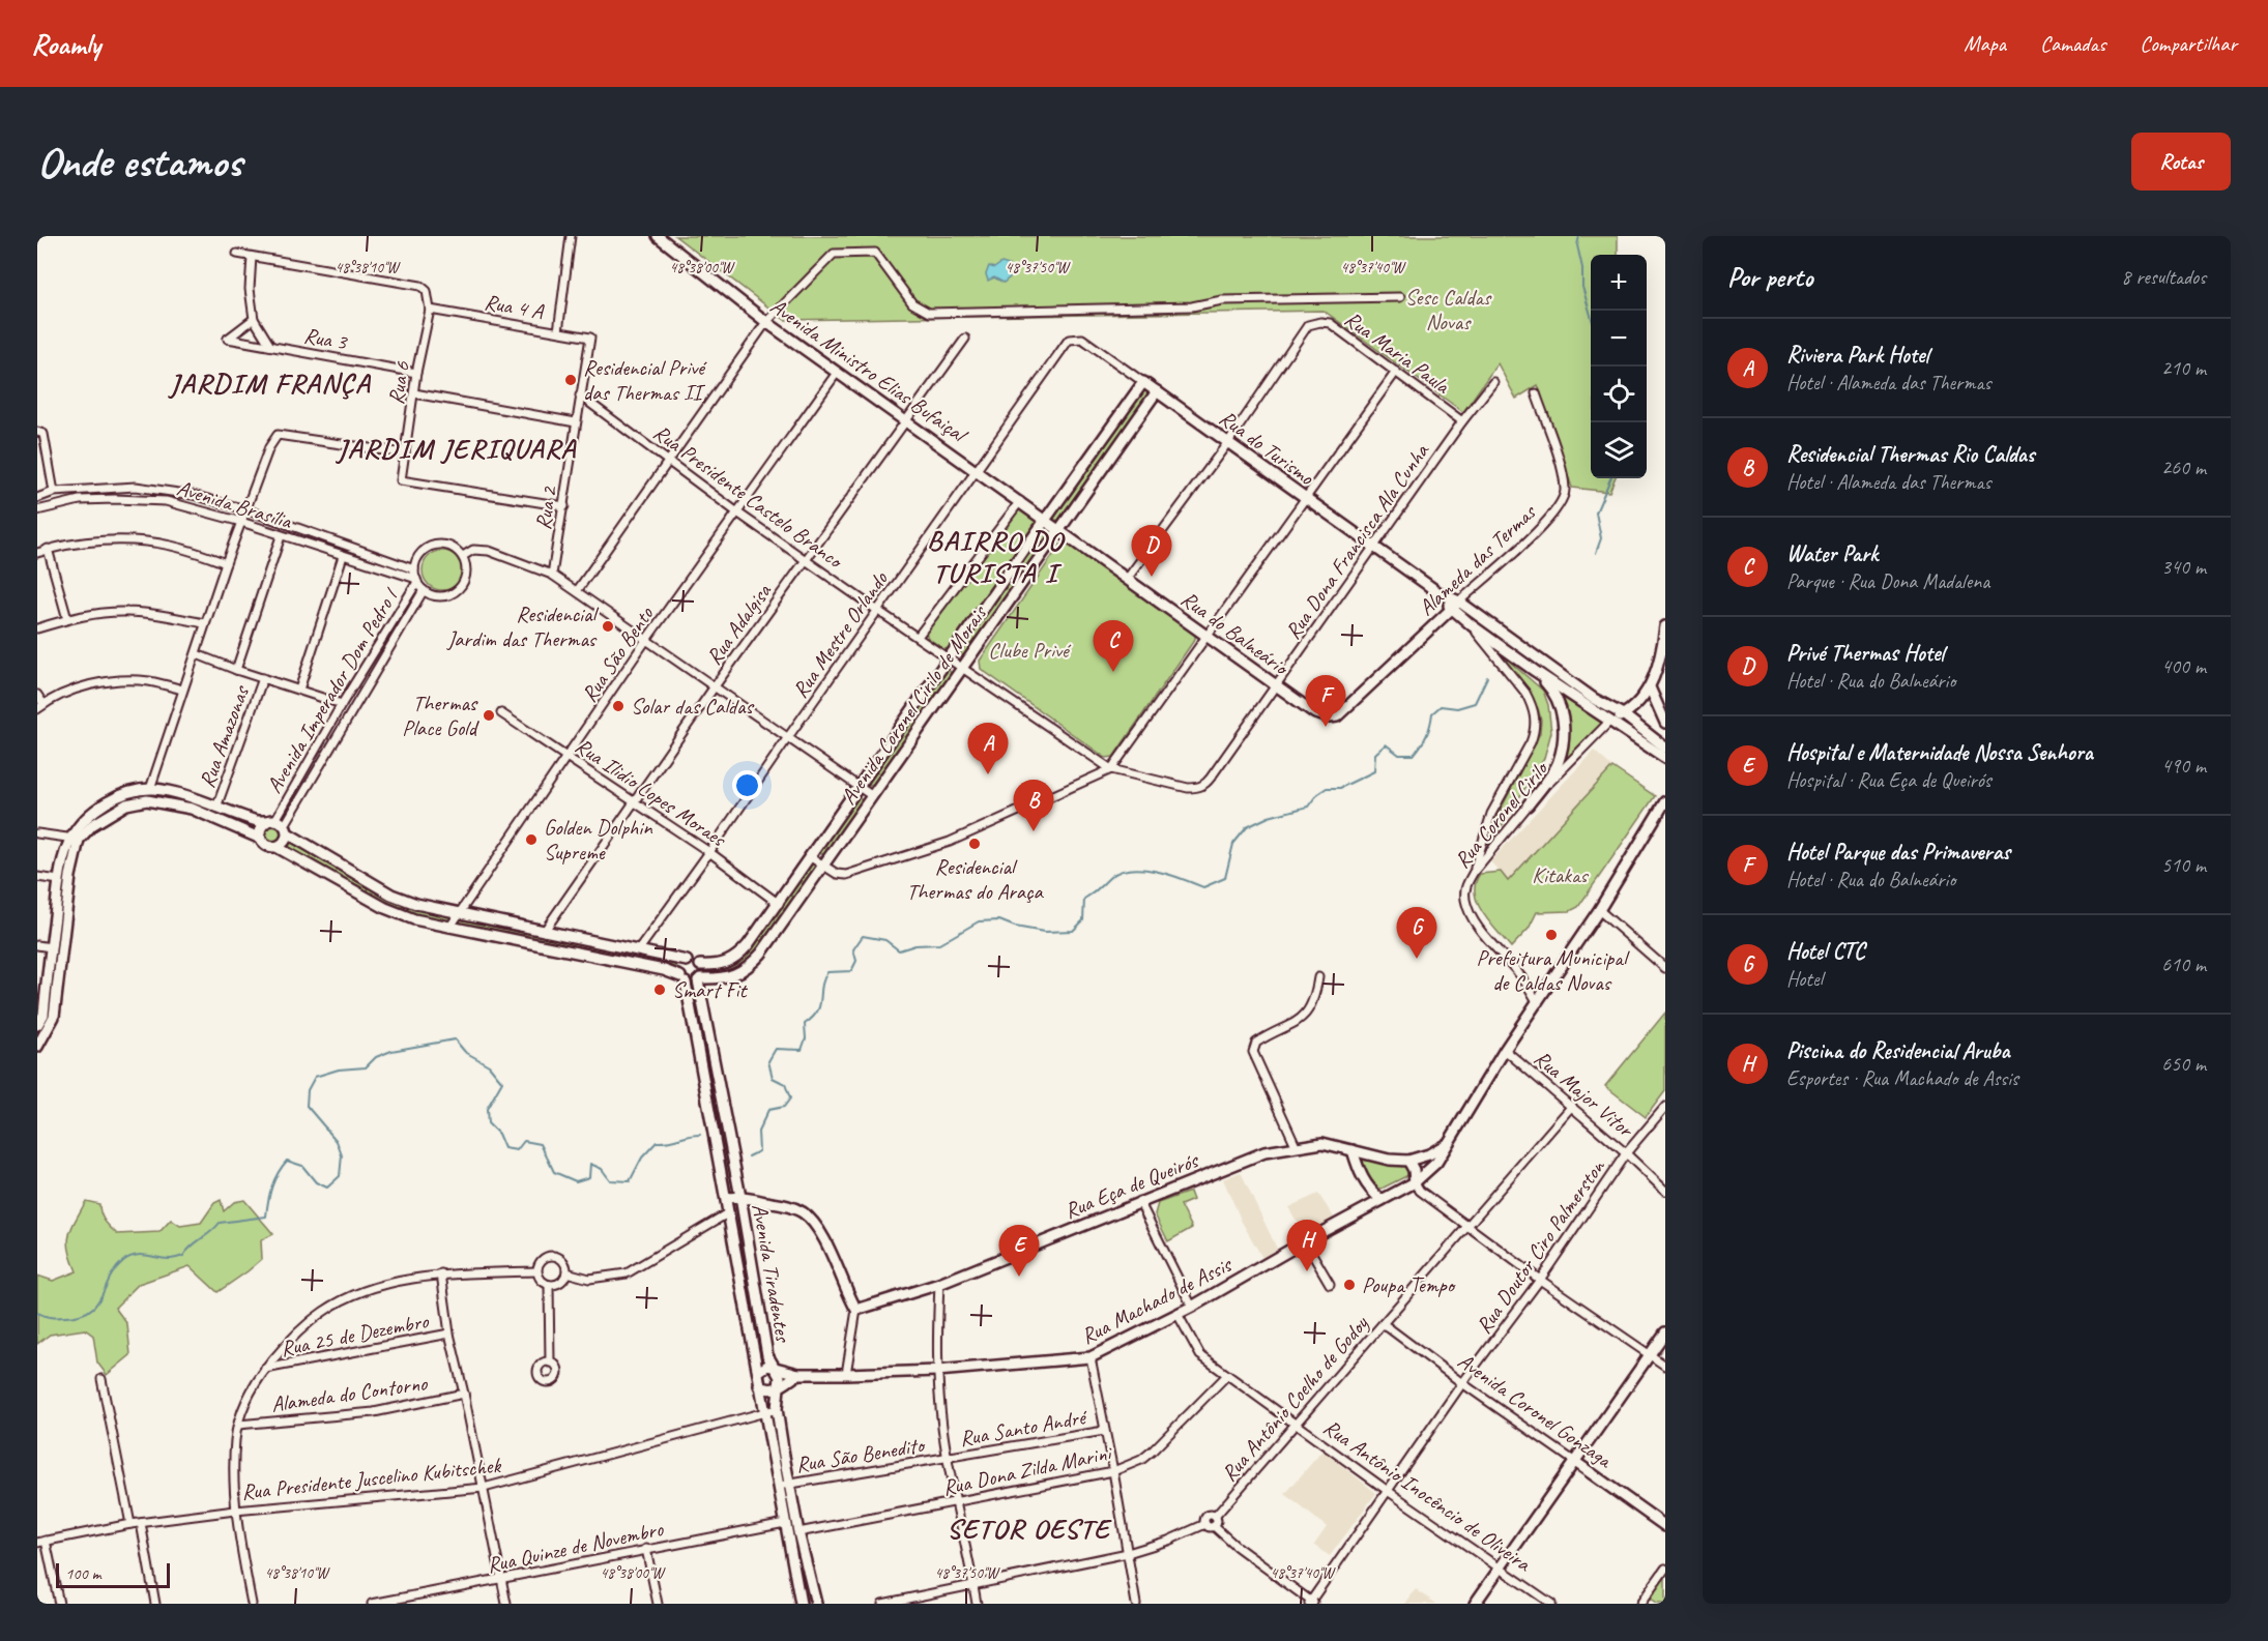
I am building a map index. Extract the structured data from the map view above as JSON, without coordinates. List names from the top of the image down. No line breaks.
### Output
{"streets":{"main road":["Avenida Ministro Elias Bufaiçal","Rua do Turismo","Alameda das Termas","Rua do Balneário","Avenida Coronel Cirilo de Morais","Rua Eça de Queirós","Avenida Tiradentes","Rua Machado de Assis","Avenida Coronel Gonzaga"],"street":["Rua 4 A","Rua 3","Rua Maria Paula","Rua 6","Rua Presidente Castelo Branco","Avenida Brasília","Rua 2","Rua Dona Francisca Ala Cunha","Rua Adalgisa","Rua Mestre Orlando","Rua São Bento","Avenida Imperador Dom Pedro l","Rua Amazonas","Rua Ilidio Lopes Moraes","Rua Coronel Cirilo","Rua Major Vitor","Rua Doutor Ciro Palmerston","Rua 25 de Dezembro","Alameda do Contorno","Rua Antônio Coelho de Godoy","Rua Santo André","Rua São Benedito","Rua Dona Zilda Marini","Rua Presidente Juscelino Kubitschek","Rua Antônio Inocêncio de Oliveira","Rua Quinze de Novembro"]},"crossings":[["Rua 4 A","Rua 6"],["Rua 4 A","Rua 2"],["Rua 3","Rua 6"],["Rua Maria Paula","Rua do Turismo"],["Rua Maria Paula","Rua Dona Francisca Ala Cunha"],["Avenida Ministro Elias Bufaiçal","Rua Adalgisa"],["Avenida Ministro Elias Bufaiçal","Rua do Balneário"],["Avenida Ministro Elias Bufaiçal","Rua Mestre Orlando"],["Avenida Ministro Elias Bufaiçal","Rua São Bento"],["Avenida Ministro Elias Bufaiçal","Avenida Coronel Cirilo de Morais"],["Rua 6","Rua 2"],["Rua do Turismo","Rua Dona Francisca Ala Cunha"],["Rua do Turismo","Alameda das Termas"],["Rua do Turismo","Rua Mestre Orlando"],["Rua do Turismo","Avenida Coronel Cirilo de Morais"],["Rua do Turismo","Rua Coronel Cirilo"],["Rua Presidente Castelo Branco","Rua 2"],["Rua Presidente Castelo Branco","Rua Dona Francisca Ala Cunha"],["Rua Presidente Castelo Branco","Rua Adalgisa"],["Rua Presidente Castelo Branco","Rua Mestre Orlando"],["Rua Presidente Castelo Branco","Rua São Bento"],["Rua Presidente Castelo Branco","Avenida Coronel Cirilo de Morais"],["Avenida Brasília","Avenida Imperador Dom Pedro l"],["Rua Dona Francisca Ala Cunha","Rua do Balneário"],["Alameda das Termas","Rua do Balneário"],["Rua Adalgisa","Rua Ilidio Lopes Moraes"],["Rua do Balneário","Avenida Coronel Cirilo de Morais"],["Rua Mestre Orlando","Rua Ilidio Lopes Moraes"],["Rua São Bento","Rua Ilidio Lopes Moraes"],["Avenida Coronel Cirilo de Morais","Rua Ilidio Lopes Moraes"],["Avenida Coronel Cirilo de Morais","Avenida Tiradentes"],["Rua Coronel Cirilo","Rua Machado de Assis"],["Rua Major Vitor","Rua Doutor Ciro Palmerston"],["Rua Major Vitor","Rua Machado de Assis"],["Rua Major Vitor","Rua Antônio Coelho de Godoy"],["Rua Eça de Queirós","Rua Machado de Assis"],["Rua Doutor Ciro Palmerston","Avenida Coronel Gonzaga"],["Rua Doutor Ciro Palmerston","Rua Antônio Inocêncio de Oliveira"],["Avenida Tiradentes","Rua Machado de Assis"],["Avenida Tiradentes","Rua São Benedito"],["Avenida Tiradentes","Rua Dona Zilda Marini"],["Avenida Tiradentes","Rua Presidente Juscelino Kubitschek"],["Avenida Tiradentes","Rua Quinze de Novembro"],["Rua Machado de Assis","Rua Antônio Inocêncio de Oliveira"],["Rua Antônio Coelho de Godoy","Avenida Coronel Gonzaga"],["Rua Antônio Coelho de Godoy","Rua Antônio Inocêncio de Oliveira"],["Rua Santo André","Rua São Benedito"],["Rua Dona Zilda Marini","Rua Antônio Inocêncio de Oliveira"]],"districts":["JARDIM FRANÇA","JARDIM JERIQUARA","BAIRRO DO TURISTA I","SETOR OESTE"],"parks":["Sesc Caldas Novas","Clube Privé","Kitakas"],"places":["Residencial Privé das Thermas II","Residencial Jardim das Thermas","Solar das Caldas","Thermas Place Gold","Golden Dolphin Supreme","Residencial Thermas do Araça","Prefeitura Municipal de Caldas Novas","Smart Fit","Poupa Tempo"],"scale_bar":"100 m","page":{"header":"Roamly","nav":["Mapa","Camadas","Compartilhar"],"buttons":"Rotas","title":"Onde estamos","heading":["Por perto","8 resultados"],"map_buttons":["+","−"],"list":[{"mark":"A","name":"Riviera Park Hotel","note":"Hotel · Alameda das Thermas","value":"210 m"},{"mark":"B","name":"Residencial Thermas Rio Caldas","note":"Hotel · Alameda das Thermas","value":"260 m"},{"mark":"C","name":"Water Park","note":"Parque · Rua Dona Madalena","value":"340 m"},{"mark":"D","name":"Privé Thermas Hotel","note":"Hotel · Rua do Balneário","value":"400 m"},{"mark":"E","name":"Hospital e Maternidade Nossa Senhora","note":"Hospital · Rua Eça de Queirós","value":"490 m"},{"mark":"F","name":"Hotel Parque das Primaveras","note":"Hotel · Rua do Balneário","value":"510 m"},{"mark":"G","name":"Hotel CTC","note":"Hotel","value":"610 m"},{"mark":"H","name":"Piscina do Residencial Aruba","note":"Esportes · Rua Machado de Assis","value":"650 m"}],"pins":["D","C","F","A","B","G","H","E"],"scale":"100 m"},"coordinates":["48°38'10\"W","48°38'00\"W","48°37'50\"W","48°37'40\"W"]}
